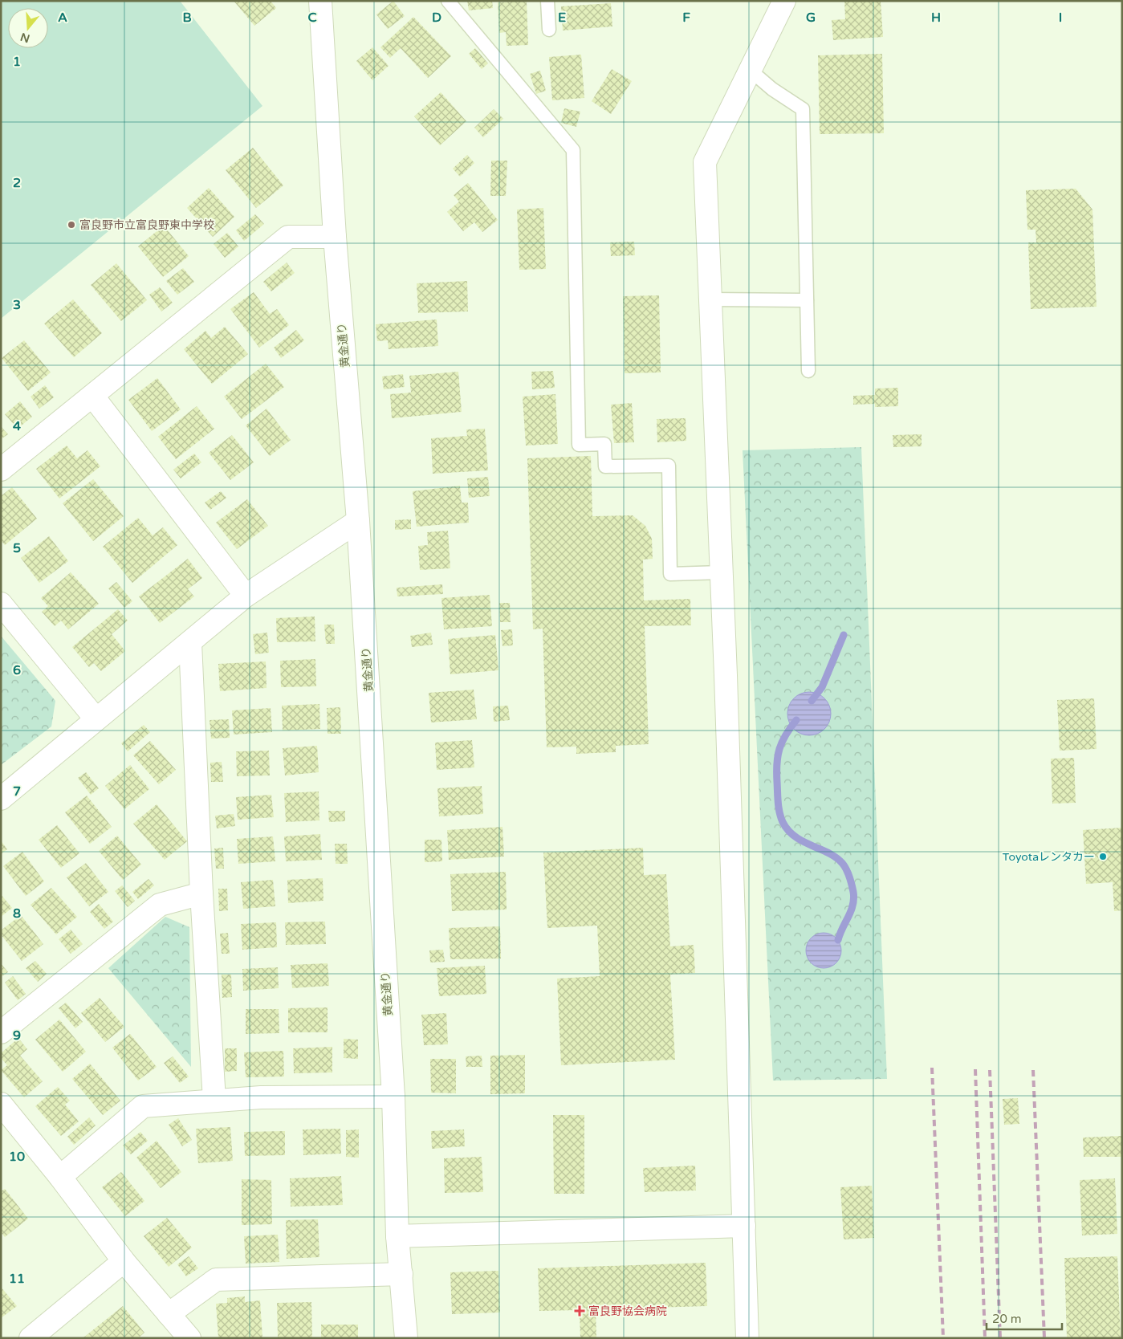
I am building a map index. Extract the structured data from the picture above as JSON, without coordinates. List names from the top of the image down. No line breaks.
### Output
{"streets":{"street":["黄金通り"]},"places":{"other":["富良野市立富良野東中学校","Toyotaレンタカー"],"health":["富良野協会病院"]},"scale_bar":"20 m","north":"bottom","grid":{"columns":["A","B","C","D","E","F","G","H","I"],"rows":["1","2","3","4","5","6","7","8","9","10","11"]}}
